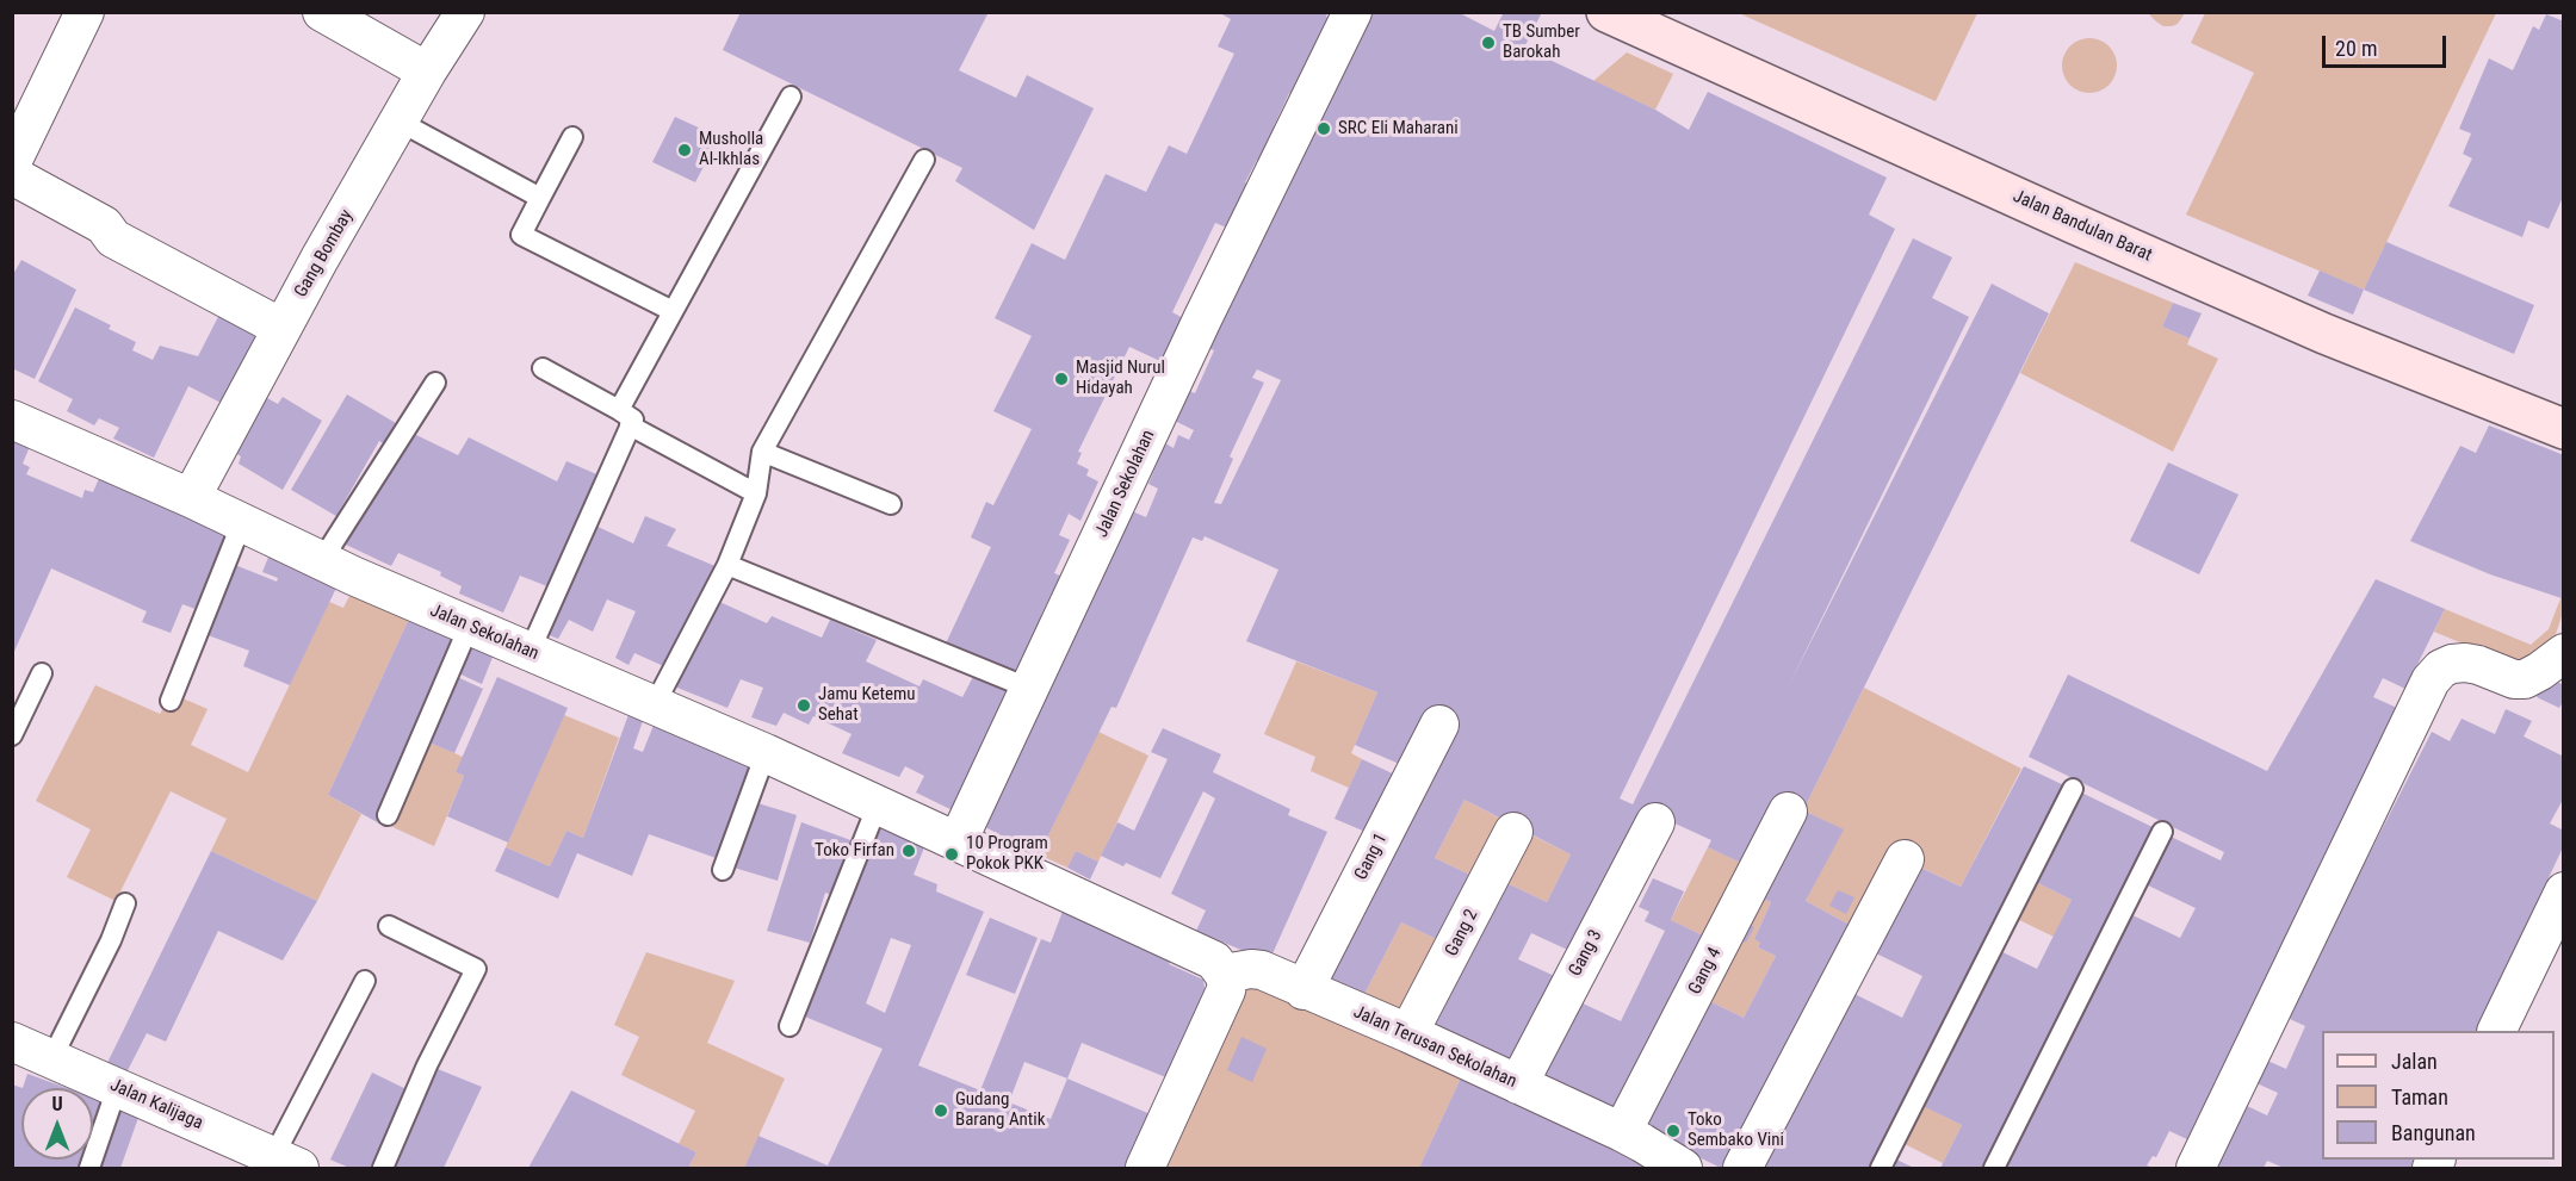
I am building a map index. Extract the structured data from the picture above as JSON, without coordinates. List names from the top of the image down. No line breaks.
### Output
{"streets":{"street":["Jalan Bandulan Barat","Gang Bombay","Jalan Sekolahan","Gang 1","Gang 2","Gang 3","Gang 4","Jalan Terusan Sekolahan","Jalan Kalijaga"]},"crossings":[["Gang Bombay","Jalan Sekolahan"],["Jalan Sekolahan","Jalan Terusan Sekolahan"],["Gang 1","Jalan Terusan Sekolahan"],["Gang 2","Jalan Terusan Sekolahan"],["Gang 3","Jalan Terusan Sekolahan"],["Gang 4","Jalan Terusan Sekolahan"]],"places":["TB Sumber Barokah","SRC Eli Maharani","Musholla Al-Ikhlas","Masjid Nurul Hidayah","Jamu Ketemu Sehat","Toko Firfan","10 Program Pokok PKK","Gudang Barang Antik","Toko Sembako Vini"],"legend":["Jalan","Taman","Bangunan"],"scale_bar":"20 m","north":"top"}
